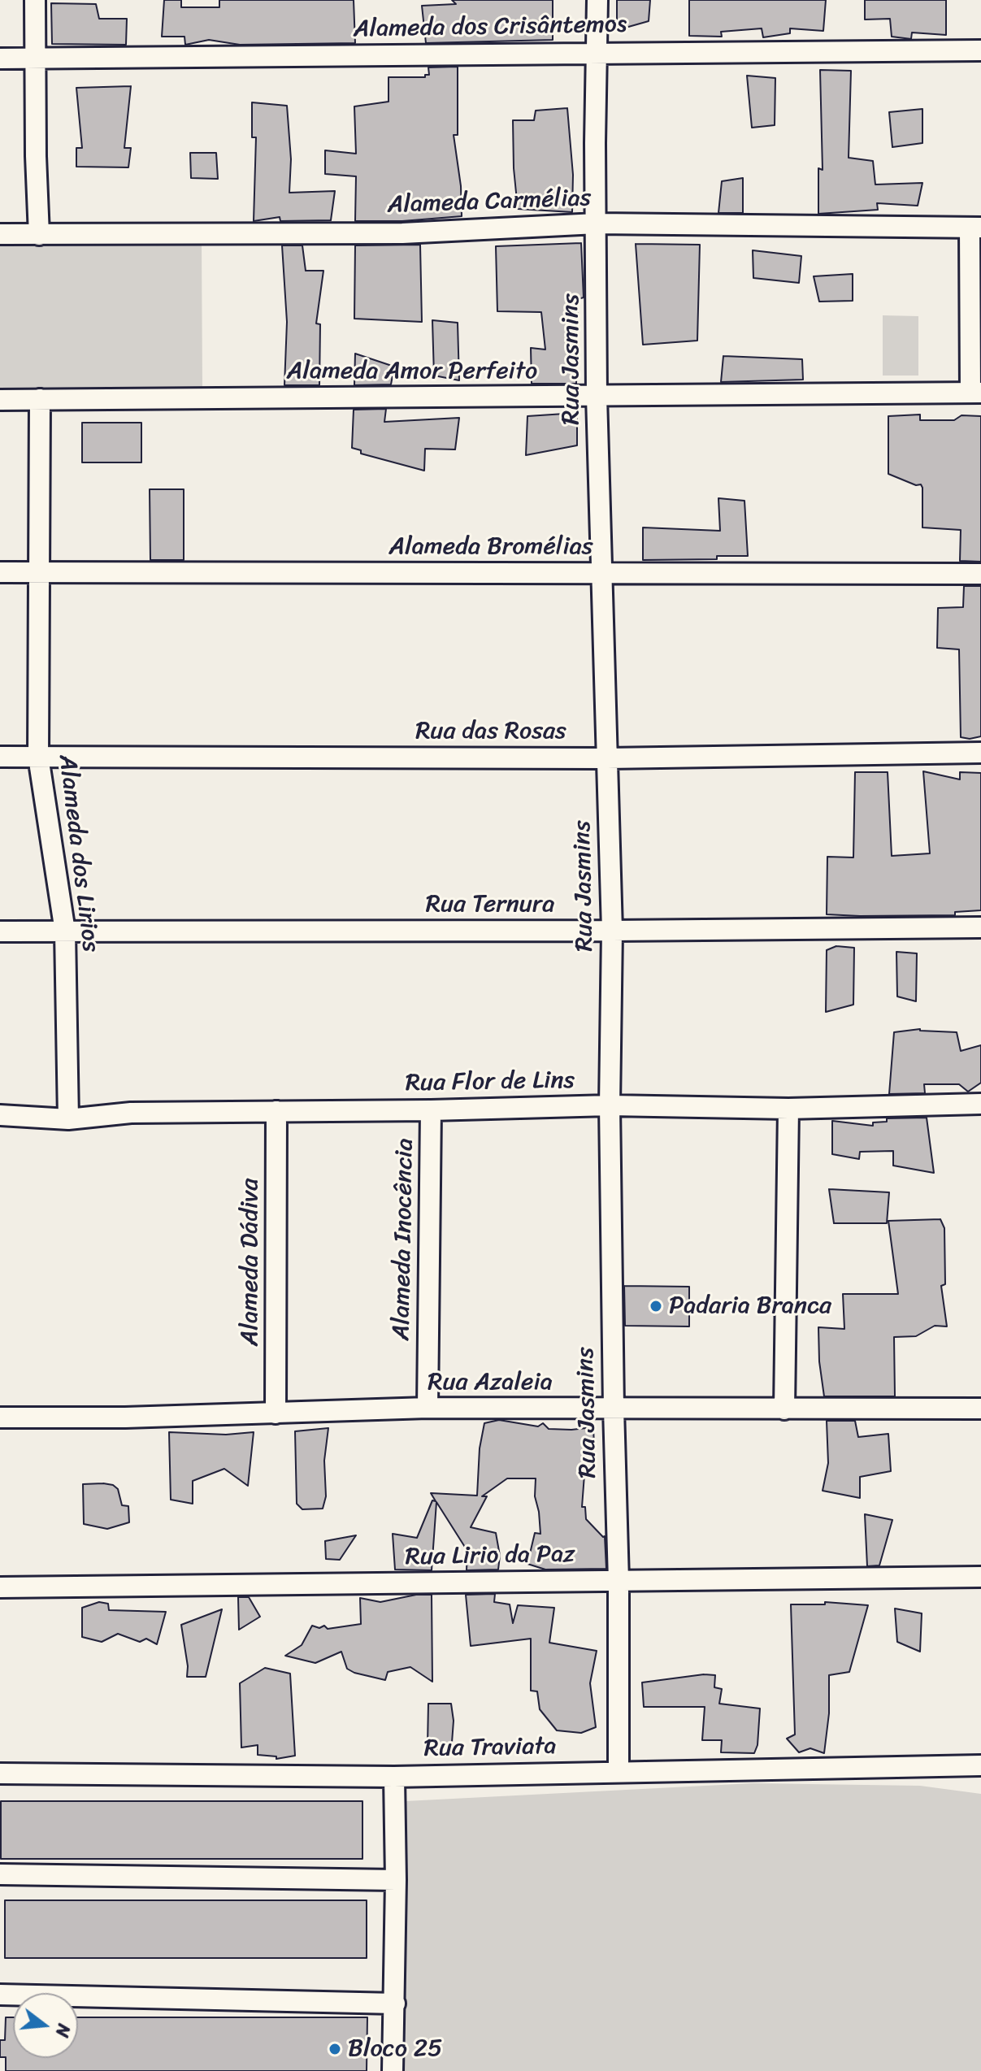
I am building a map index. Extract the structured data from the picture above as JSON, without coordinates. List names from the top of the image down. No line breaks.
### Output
{"streets":{"street":["Alameda dos Crisântemos","Alameda Carmélias","Rua Jasmins","Alameda Amor Perfeito","Alameda Bromélias","Rua das Rosas","Alameda dos Lirios","Rua Ternura","Rua Flor de Lins","Alameda Inocência","Alameda Dádiva","Rua Azaleia","Rua Lirio da Paz","Rua Traviata"]},"crossings":[["Alameda dos Crisântemos","Rua Jasmins"],["Alameda Carmélias","Rua Jasmins"],["Rua Jasmins","Alameda Amor Perfeito"],["Rua Jasmins","Alameda Bromélias"],["Rua Jasmins","Rua das Rosas"],["Rua Jasmins","Rua Ternura"],["Rua Jasmins","Rua Flor de Lins"],["Rua Jasmins","Rua Azaleia"],["Rua Jasmins","Rua Lirio da Paz"],["Rua Jasmins","Rua Traviata"],["Alameda Amor Perfeito","Alameda dos Lirios"],["Alameda Bromélias","Alameda dos Lirios"],["Rua das Rosas","Alameda dos Lirios"],["Alameda dos Lirios","Rua Ternura"],["Alameda dos Lirios","Rua Flor de Lins"],["Rua Flor de Lins","Alameda Inocência"],["Rua Flor de Lins","Alameda Dádiva"],["Alameda Inocência","Rua Azaleia"],["Alameda Dádiva","Rua Azaleia"]],"places":["Padaria Branca","Bloco 25"],"north":"right"}
